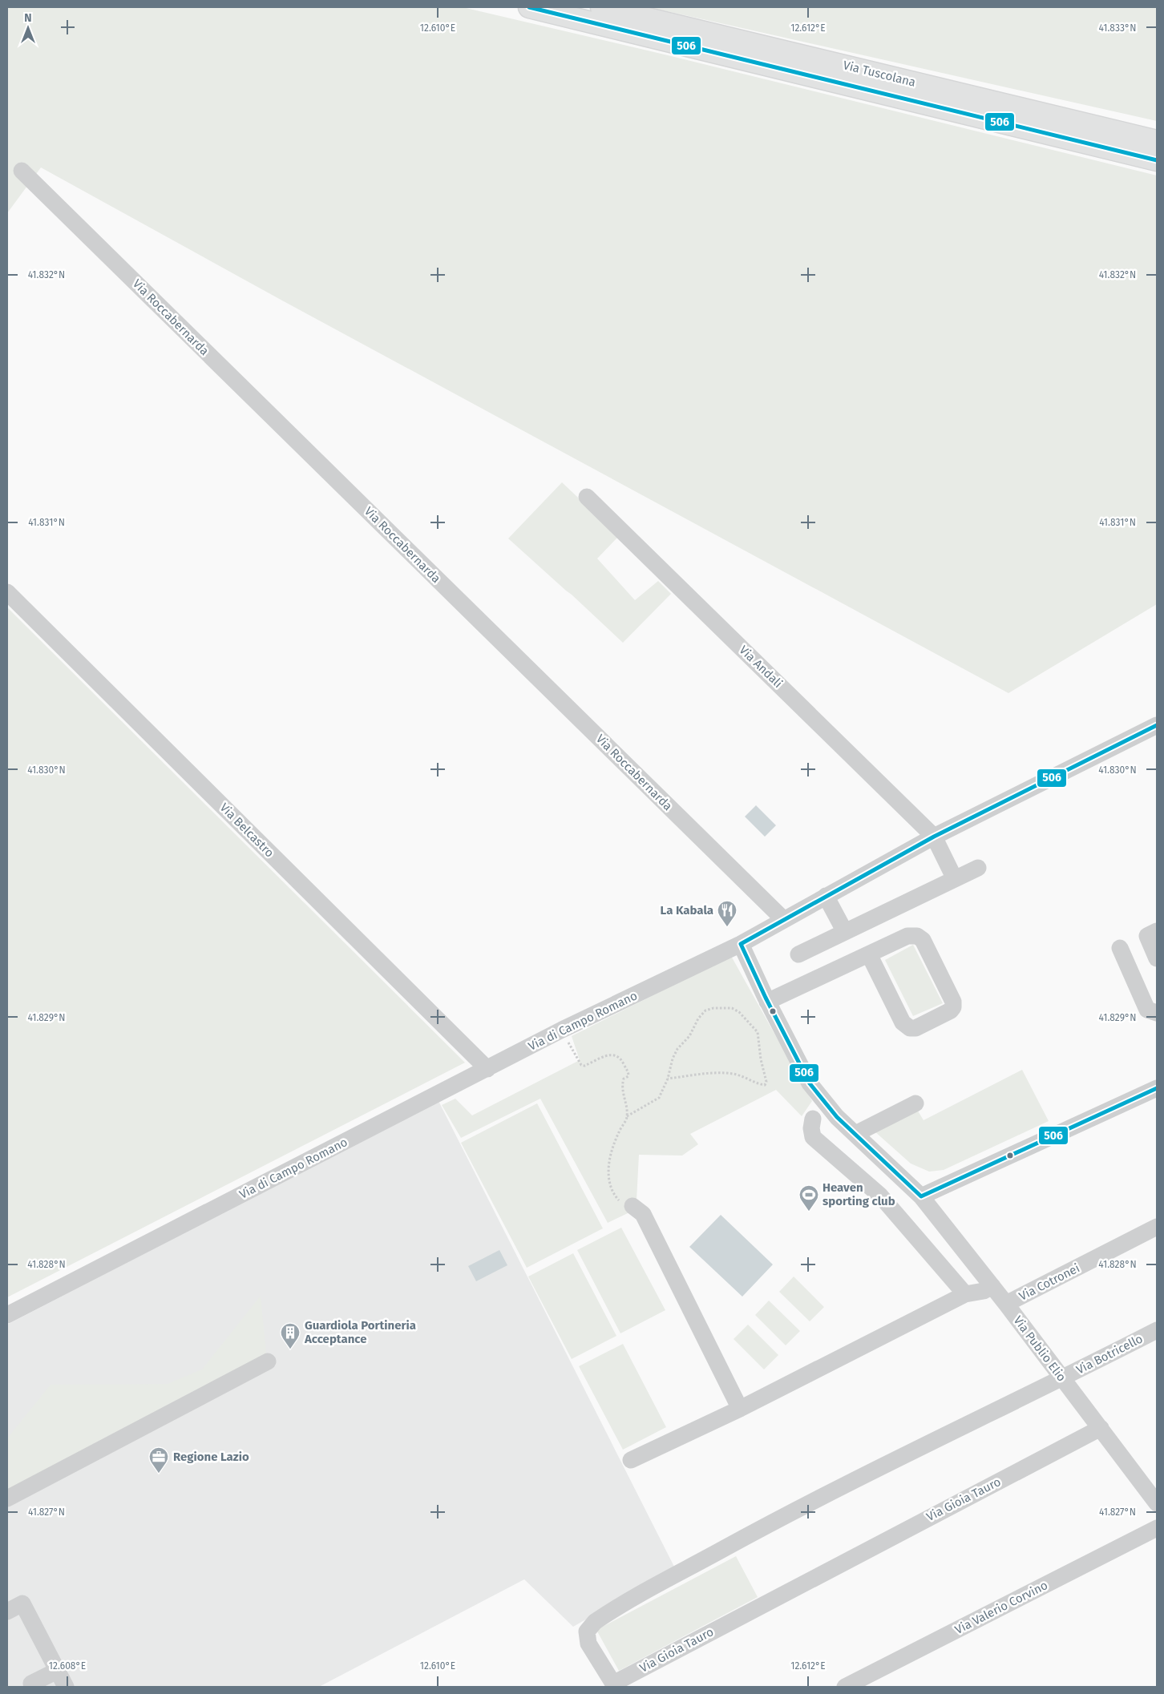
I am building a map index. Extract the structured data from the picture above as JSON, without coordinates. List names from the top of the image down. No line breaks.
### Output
{"streets":{"main road":["Via Tuscolana"],"street":["Via Roccabernarda","Via Andali","Via Belcastro","Via di Campo Romano","Via Cotronei","Via Publio Elio","Via Botricello","Via Gioia Tauro","Via Valerio Corvino"]},"crossings":[["Via Roccabernarda","Via di Campo Romano"],["Via Andali","Via di Campo Romano"],["Via Belcastro","Via di Campo Romano"],["Via di Campo Romano","Via Publio Elio"],["Via Cotronei","Via Publio Elio"],["Via Publio Elio","Via Botricello"],["Via Publio Elio","Via Gioia Tauro"],["Via Botricello","Via Gioia Tauro"]],"places":{"restaurant":["La Kabala"],"sports":["Heaven sporting club"],"building":["Guardiola Portineria Acceptance"],"office":["Regione Lazio"]},"lines":["transit line 506"],"north":"top","coordinates":["41.833°N","12.610°E","12.612°E","41.832°N","41.831°N","41.830°N","41.829°N","41.828°N","41.827°N","12.608°E"]}
